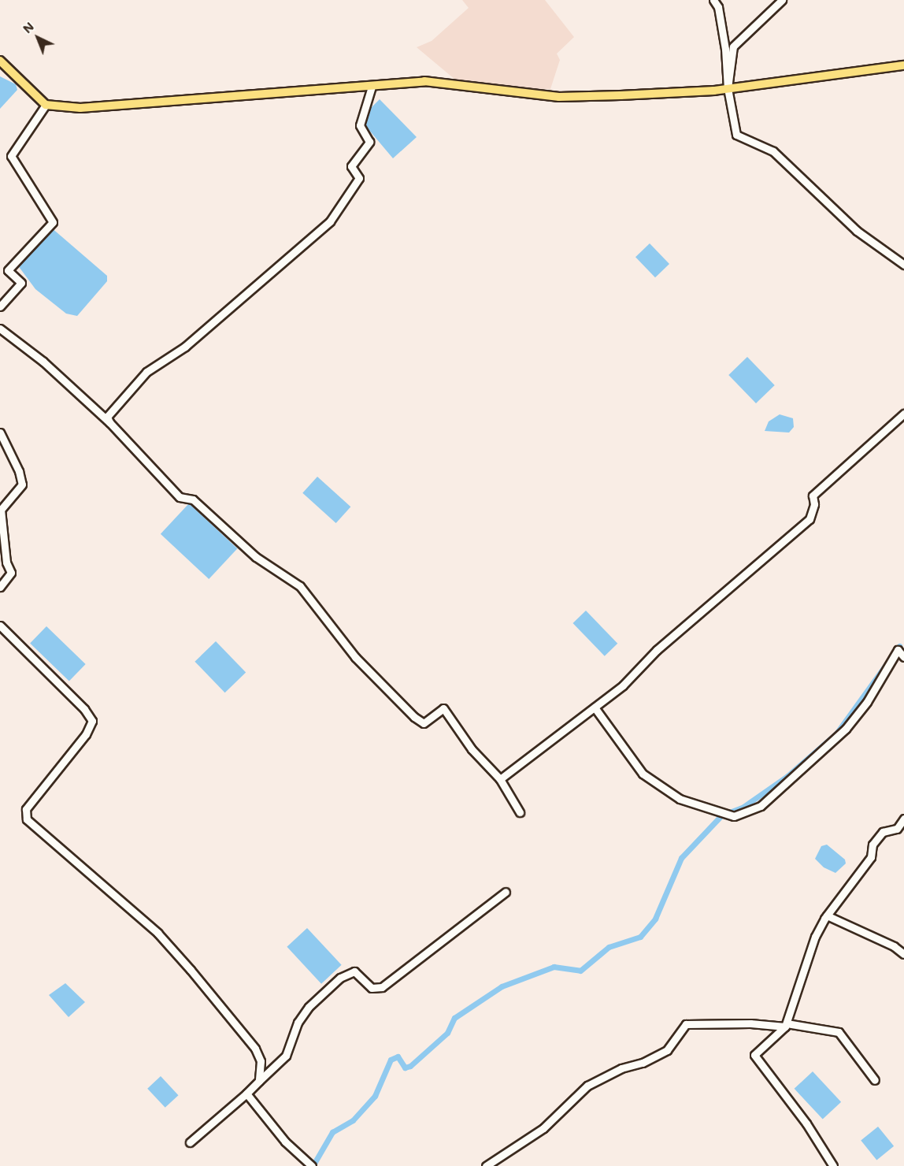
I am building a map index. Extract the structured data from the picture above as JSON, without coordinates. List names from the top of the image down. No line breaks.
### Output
{"north":"top left"}
